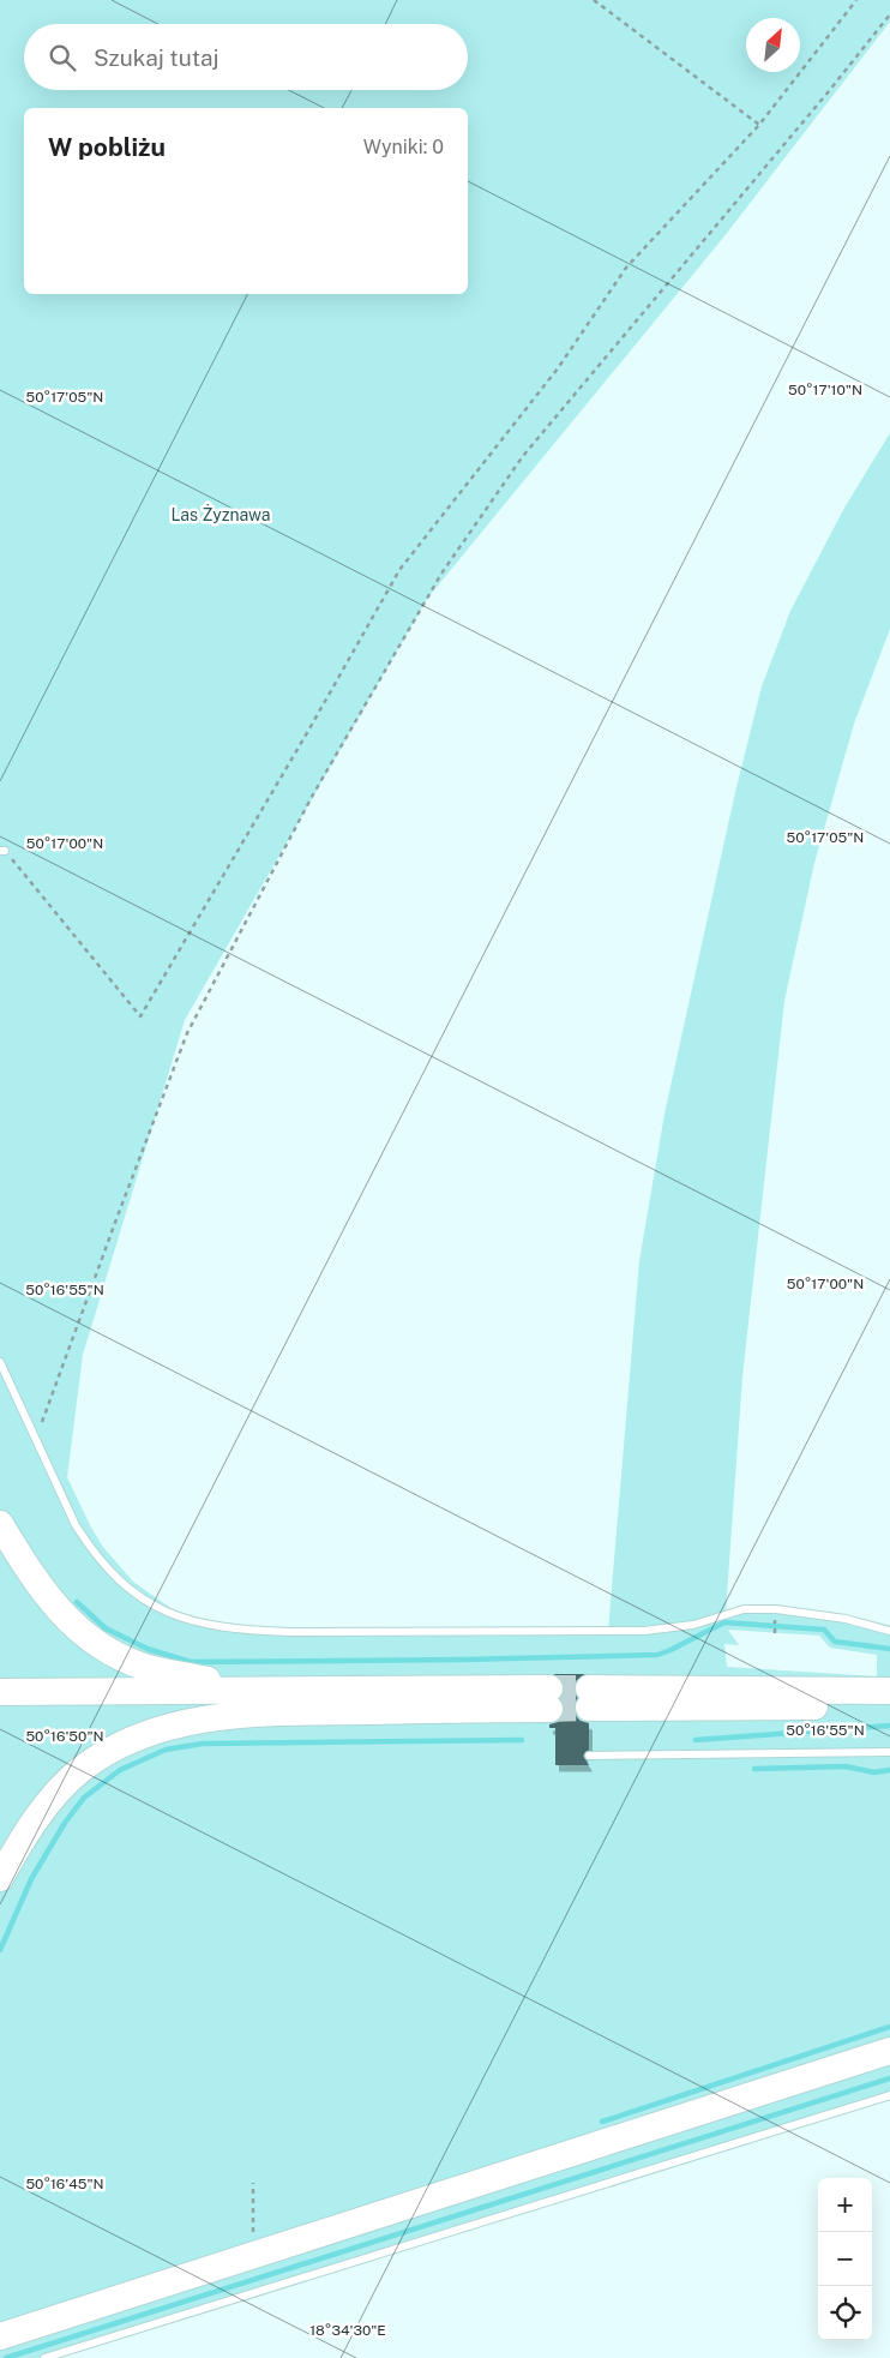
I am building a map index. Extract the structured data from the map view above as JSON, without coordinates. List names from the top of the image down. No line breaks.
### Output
{"parks":["Las Żyznawa"],"north":"top right","page":{"search":"Szukaj tutaj","heading":["W pobliżu","Wyniki: 0"],"map_buttons":["+","−"]},"coordinates":["50°17'10\"N","50°17'05\"N","50°17'00\"N","50°16'55\"N","50°16'50\"N","50°16'45\"N","18°34'30\"E"]}
